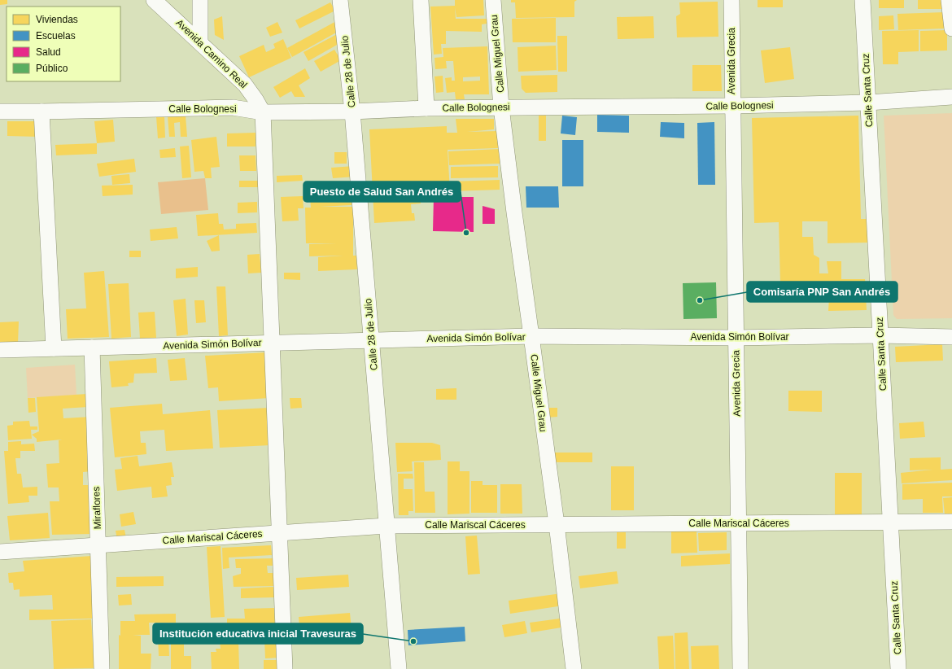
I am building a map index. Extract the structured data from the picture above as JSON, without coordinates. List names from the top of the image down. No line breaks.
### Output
{"streets":{"street":["Avenida Camino Real","Calle Miguel Grau","Avenida Grecia","Calle 28 de Julio","Calle Santa Cruz","Calle Bolognesi","Avenida Simón Bolívar","Miraflores","Calle Mariscal Cáceres"]},"crossings":[["Avenida Camino Real","Calle Bolognesi"],["Calle Miguel Grau","Calle Bolognesi"],["Calle Miguel Grau","Avenida Simón Bolívar"],["Calle Miguel Grau","Calle Mariscal Cáceres"],["Avenida Grecia","Calle Bolognesi"],["Avenida Grecia","Avenida Simón Bolívar"],["Avenida Grecia","Calle Mariscal Cáceres"],["Calle 28 de Julio","Calle Bolognesi"],["Calle 28 de Julio","Avenida Simón Bolívar"],["Calle 28 de Julio","Calle Mariscal Cáceres"],["Calle Santa Cruz","Calle Bolognesi"],["Calle Santa Cruz","Avenida Simón Bolívar"],["Calle Santa Cruz","Calle Mariscal Cáceres"],["Avenida Simón Bolívar","Miraflores"],["Miraflores","Calle Mariscal Cáceres"]],"places":["Puesto de Salud San Andrés","Comisaría PNP San Andrés","Institución educativa inicial Travesuras"],"legend":["Viviendas","Escuelas","Salud","Público"]}
